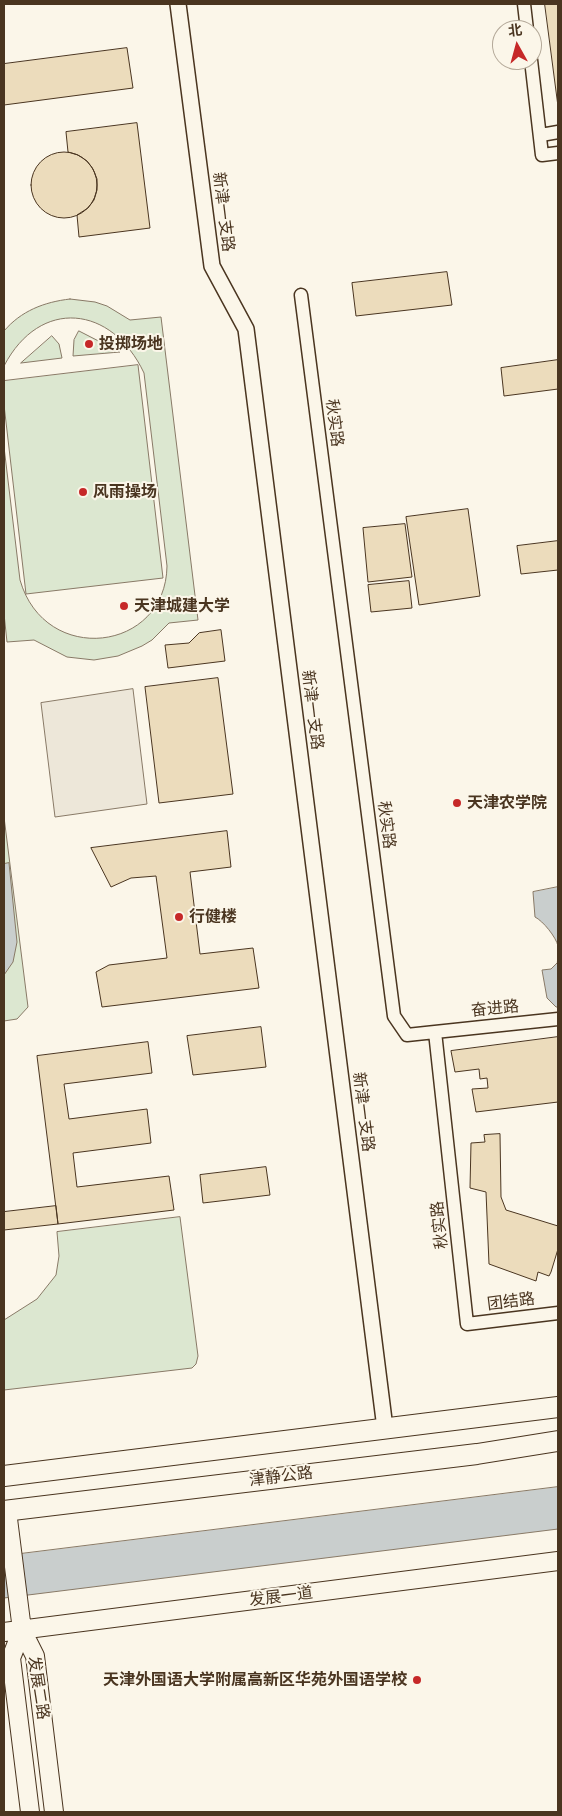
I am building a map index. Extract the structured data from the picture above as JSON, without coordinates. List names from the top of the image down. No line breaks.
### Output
{"streets":{"highway":["津静公路"],"main road":["发展一道","发展二路"],"street":["新津一支路","秋实路","奋进路","团结路"]},"crossings":[["秋实路","奋进路"],["秋实路","团结路"],["发展一道","发展二路"]],"places":["投掷场地","风雨操场","天津城建大学","天津农学院","行健楼","天津外国语大学附属高新区华苑外国语学校"],"north":"top"}
